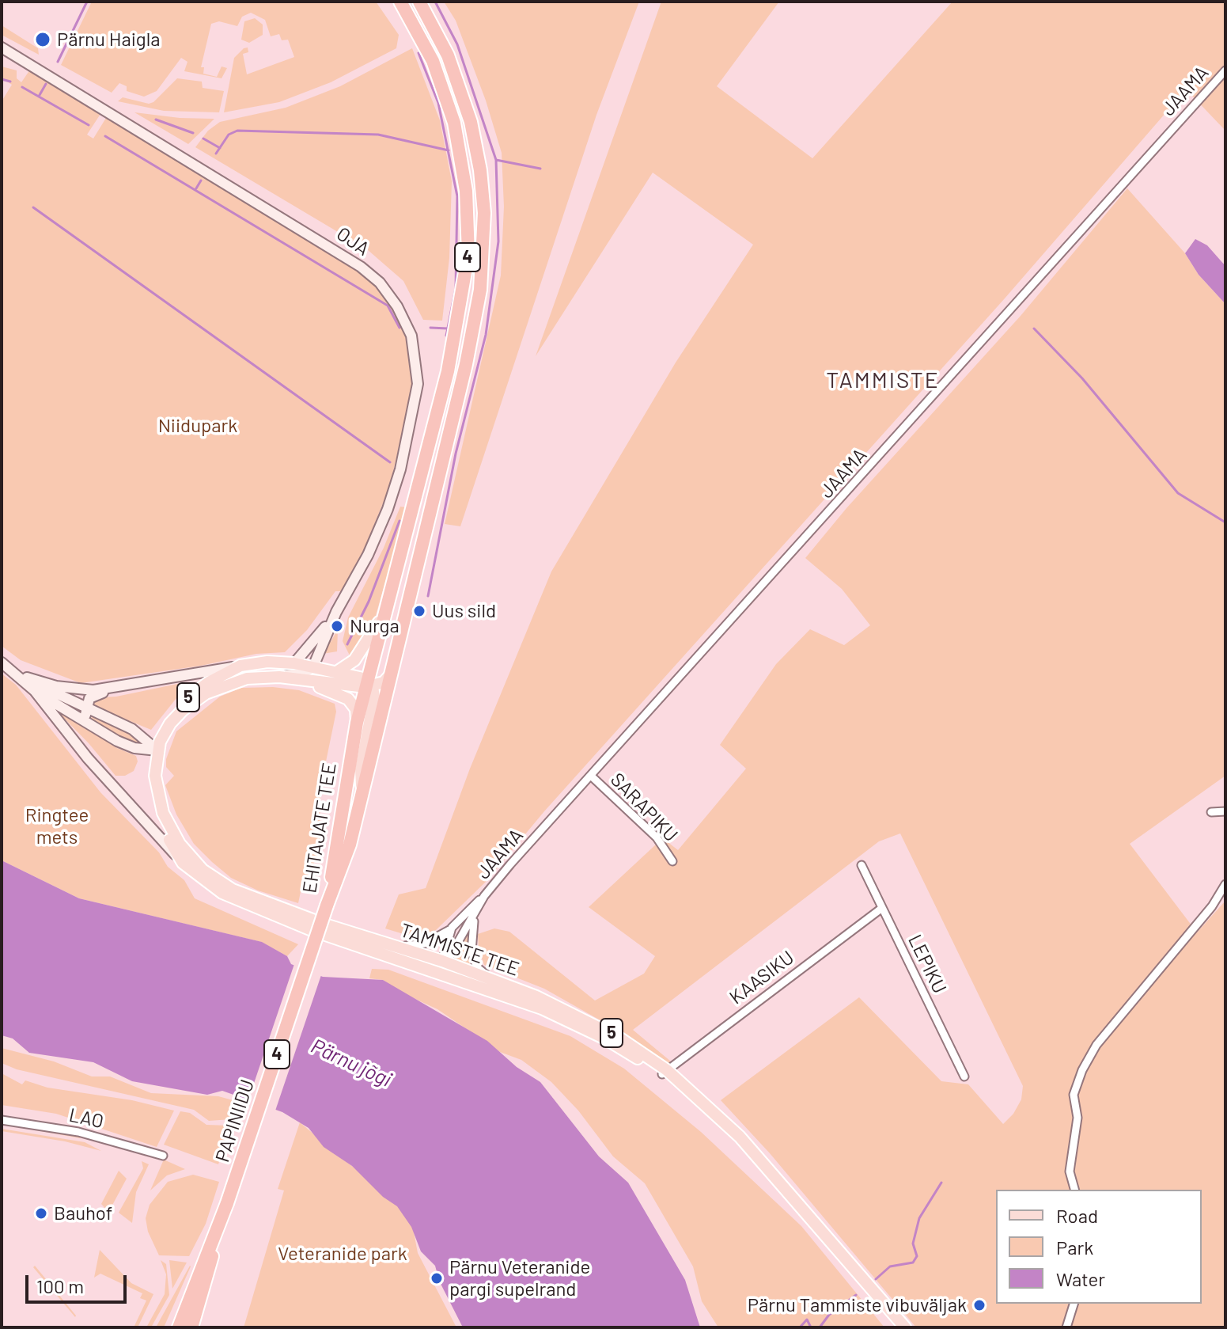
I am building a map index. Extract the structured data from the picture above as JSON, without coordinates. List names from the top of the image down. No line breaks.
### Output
{"streets":{"highway":["4","EHITAJATE TEE","PAPINIIDU"],"main road":["5","TAMMISTE TEE"],"street":["JAAMA","OJA","SARAPIKU","LEPIKU","KAASIKU","LAO"]},"crossings":[["JAAMA","SARAPIKU"],["JAAMA","TAMMISTE TEE"],["OJA","5"],["5","EHITAJATE TEE"],["5","TAMMISTE TEE"],["EHITAJATE TEE","PAPINIIDU"],["TAMMISTE TEE","KAASIKU"],["LEPIKU","KAASIKU"]],"districts":["TAMMISTE"],"water":["Pärnu jõgi"],"parks":["Niidupark","Ringtee mets","Veteranide park"],"places":["Pärnu Haigla","Uus sild","Nurga","Bauhof","Pärnu Veteranide pargi supelrand","Pärnu Tammiste vibuväljak"],"legend":["Road","Park","Water"],"scale_bar":"100 m"}
